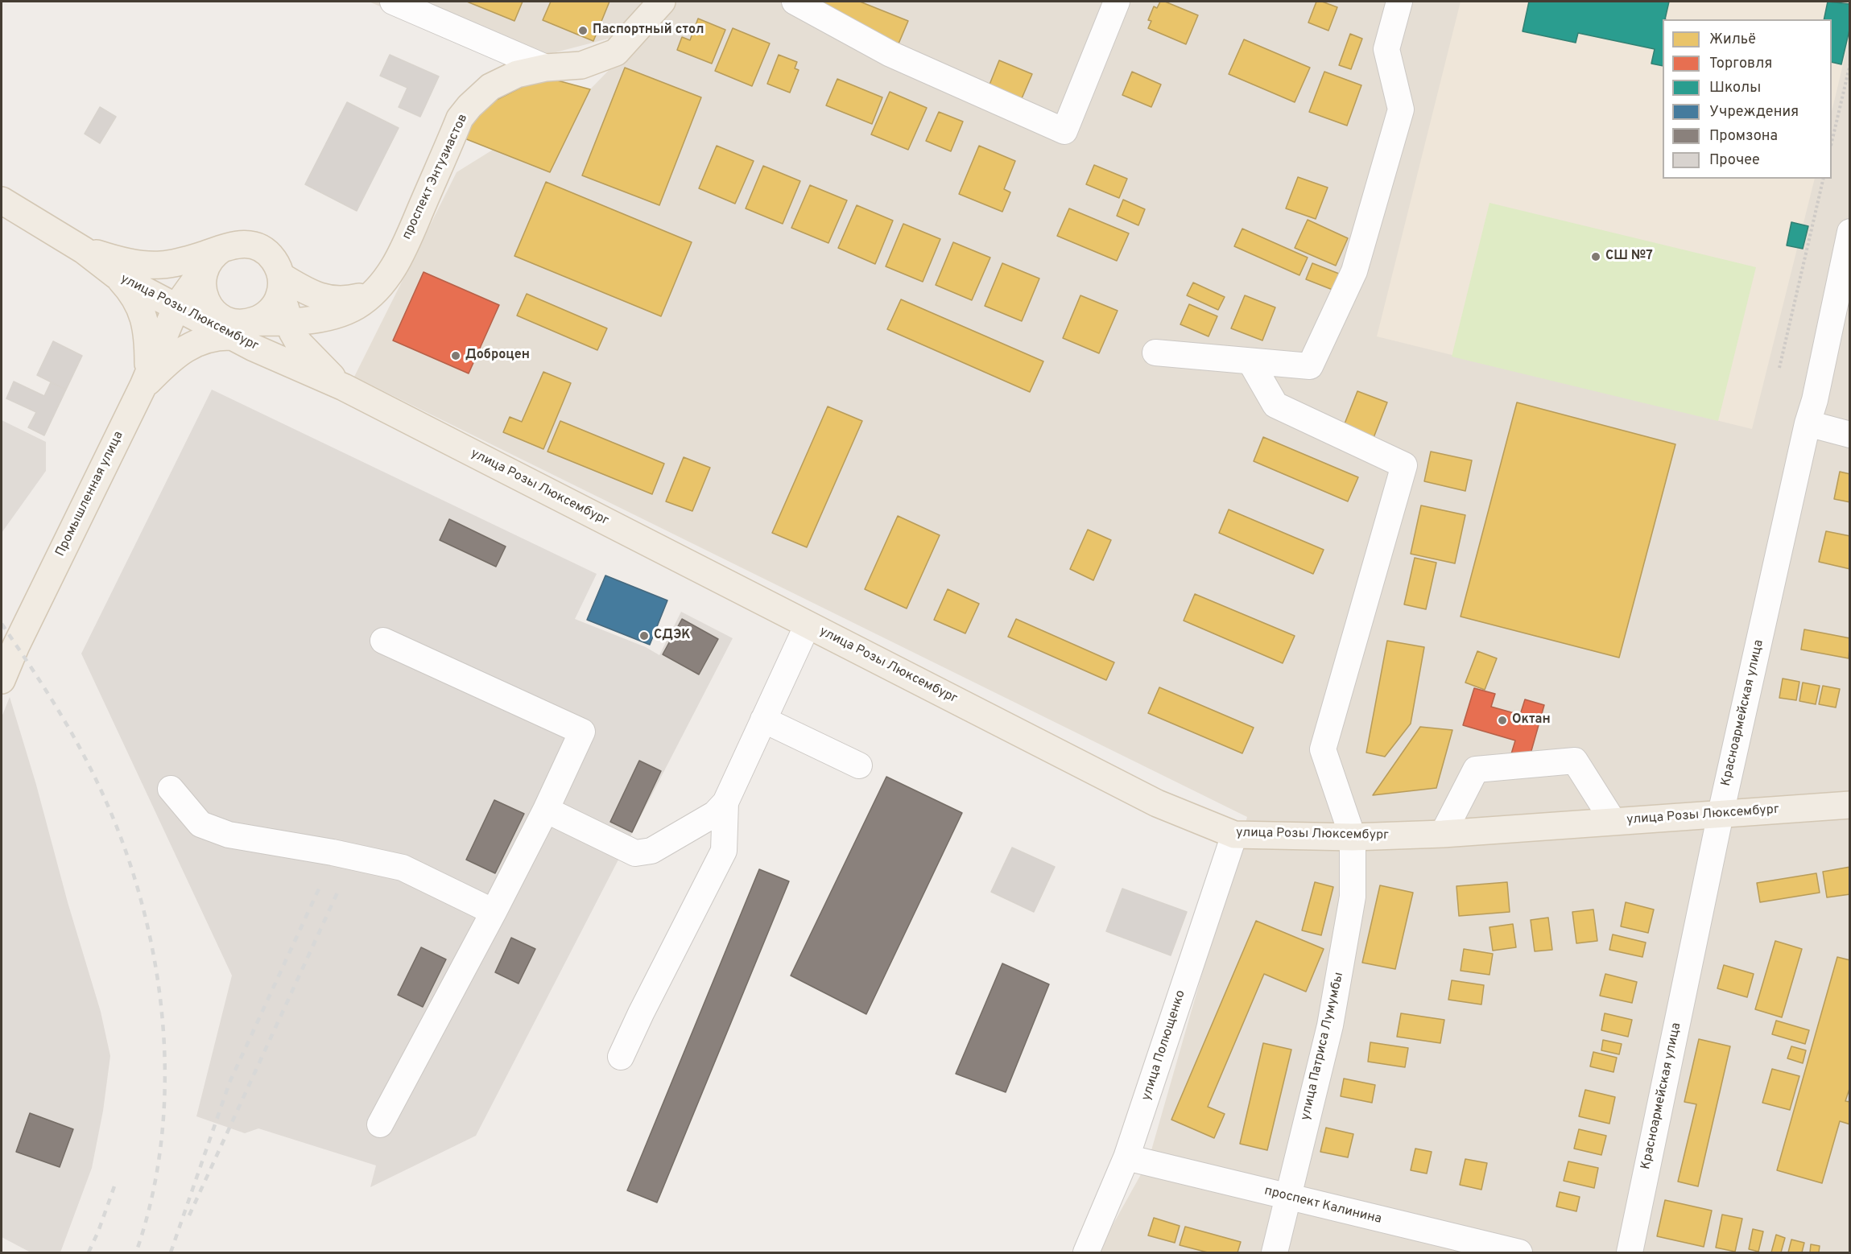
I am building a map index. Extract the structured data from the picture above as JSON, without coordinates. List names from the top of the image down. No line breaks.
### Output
{"streets":{"main road":["проспект Энтузиастов","улица Розы Люксембург","Промышленная улица"],"street":["Красноармейская улица","улица Полющенко","улица Патриса Лумумбы","проспект Калинина"]},"crossings":[["проспект Энтузиастов","улица Розы Люксембург"],["проспект Энтузиастов","Промышленная улица"],["улица Розы Люксембург","Промышленная улица"],["улица Розы Люксембург","Красноармейская улица"],["улица Розы Люксембург","улица Полющенко"],["улица Розы Люксембург","улица Патриса Лумумбы"],["улица Полющенко","проспект Калинина"],["улица Патриса Лумумбы","проспект Калинина"]],"places":["Паспортный стол","СШ №7","Доброцен","СДЭК","Октан"],"legend":["Жильё","Торговля","Школы","Учреждения","Промзона","Прочее"]}
